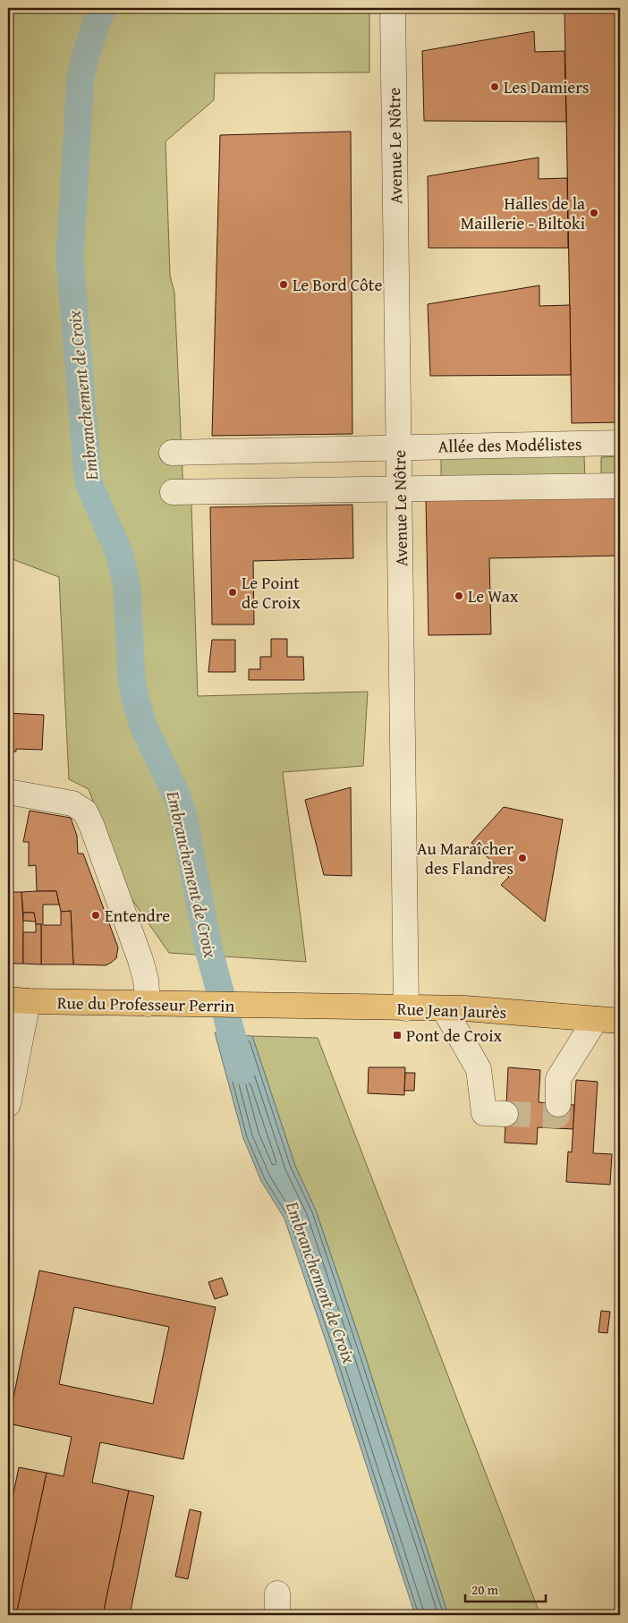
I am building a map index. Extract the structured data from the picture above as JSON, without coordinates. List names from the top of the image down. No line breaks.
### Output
{"streets":{"main road":["Rue du Professeur Perrin","Rue Jean Jaurès"],"street":["Avenue Le Nôtre","Allée des Modélistes"]},"crossings":[["Avenue Le Nôtre","Allée des Modélistes"],["Avenue Le Nôtre","Rue Jean Jaurès"],["Rue du Professeur Perrin","Rue Jean Jaurès"]],"water":["Embranchement de Croix"],"places":{"other":["Les Damiers","Halles de la Maillerie - Biltoki","Le Bord Côte","Le Point de Croix","Le Wax","Au Maraîcher des Flandres","Entendre"],"transit":["Pont de Croix"]},"scale_bar":"20 m"}
